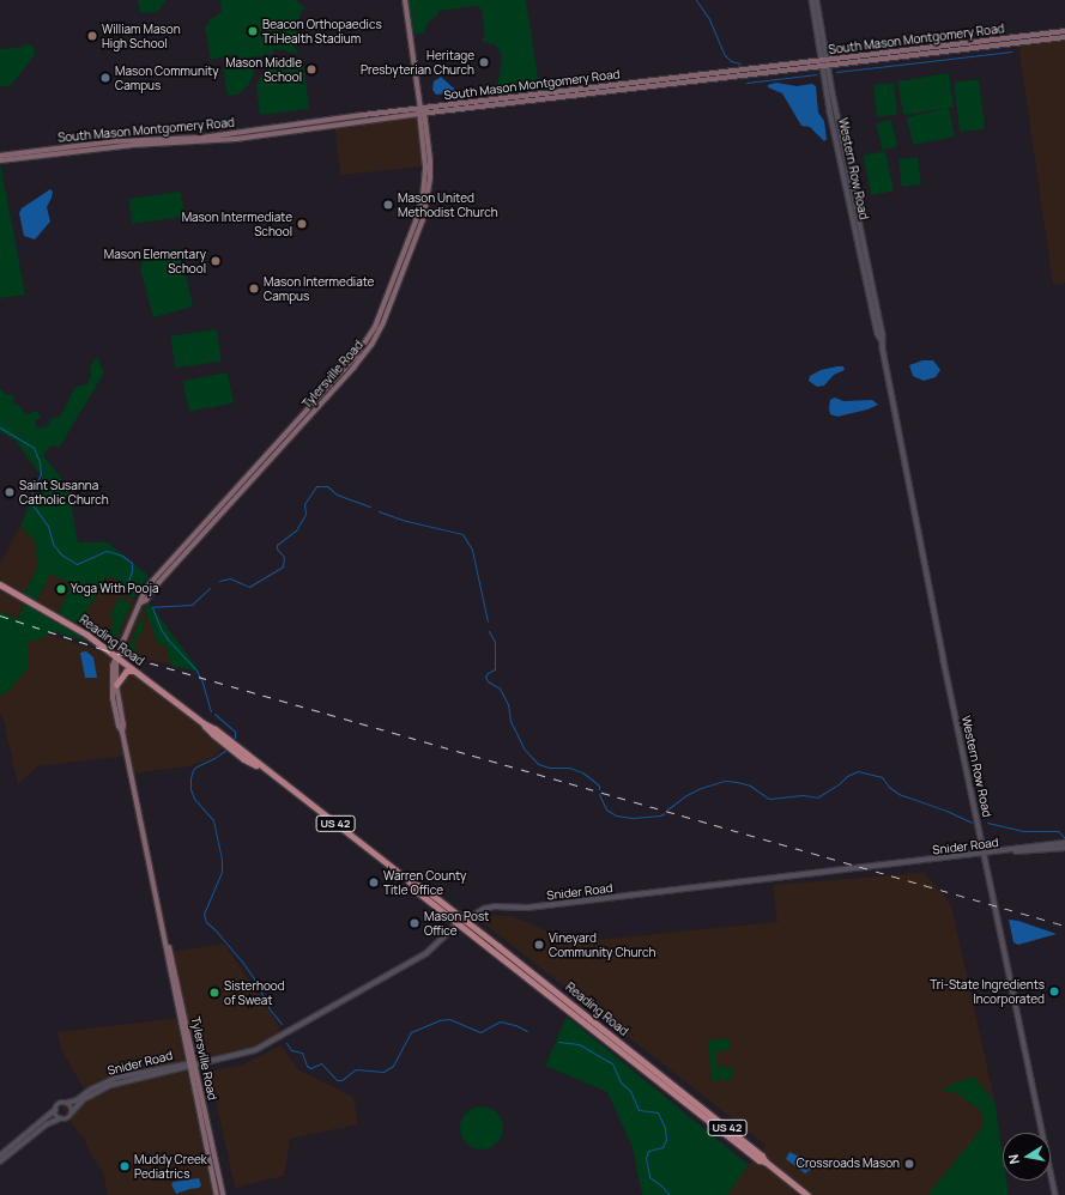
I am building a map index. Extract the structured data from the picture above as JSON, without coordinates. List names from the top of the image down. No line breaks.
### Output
{"streets":{"main road":["South Mason Montgomery Road","Tylersville Road","Reading Road","US 42"],"street":["Western Row Road","Snider Road"]},"crossings":[["South Mason Montgomery Road","Western Row Road"],["South Mason Montgomery Road","Tylersville Road"],["Western Row Road","Snider Road"],["Tylersville Road","Reading Road"],["Tylersville Road","Snider Road"],["Reading Road","Snider Road"]],"places":["Beacon Orthopaedics TriHealth Stadium","William Mason High School","Heritage Presbyterian Church","Mason Middle School","Mason Community Campus","Mason United Methodist Church","Mason Intermediate School","Mason Elementary School","Mason Intermediate Campus","Saint Susanna Catholic Church","Yoga With Pooja","Warren County Title Office","Mason Post Office","Vineyard Community Church","Tri-State Ingredients Incorporated","Sisterhood of Sweat","Crossroads Mason","Muddy Creek Pediatrics"],"north":"left"}
